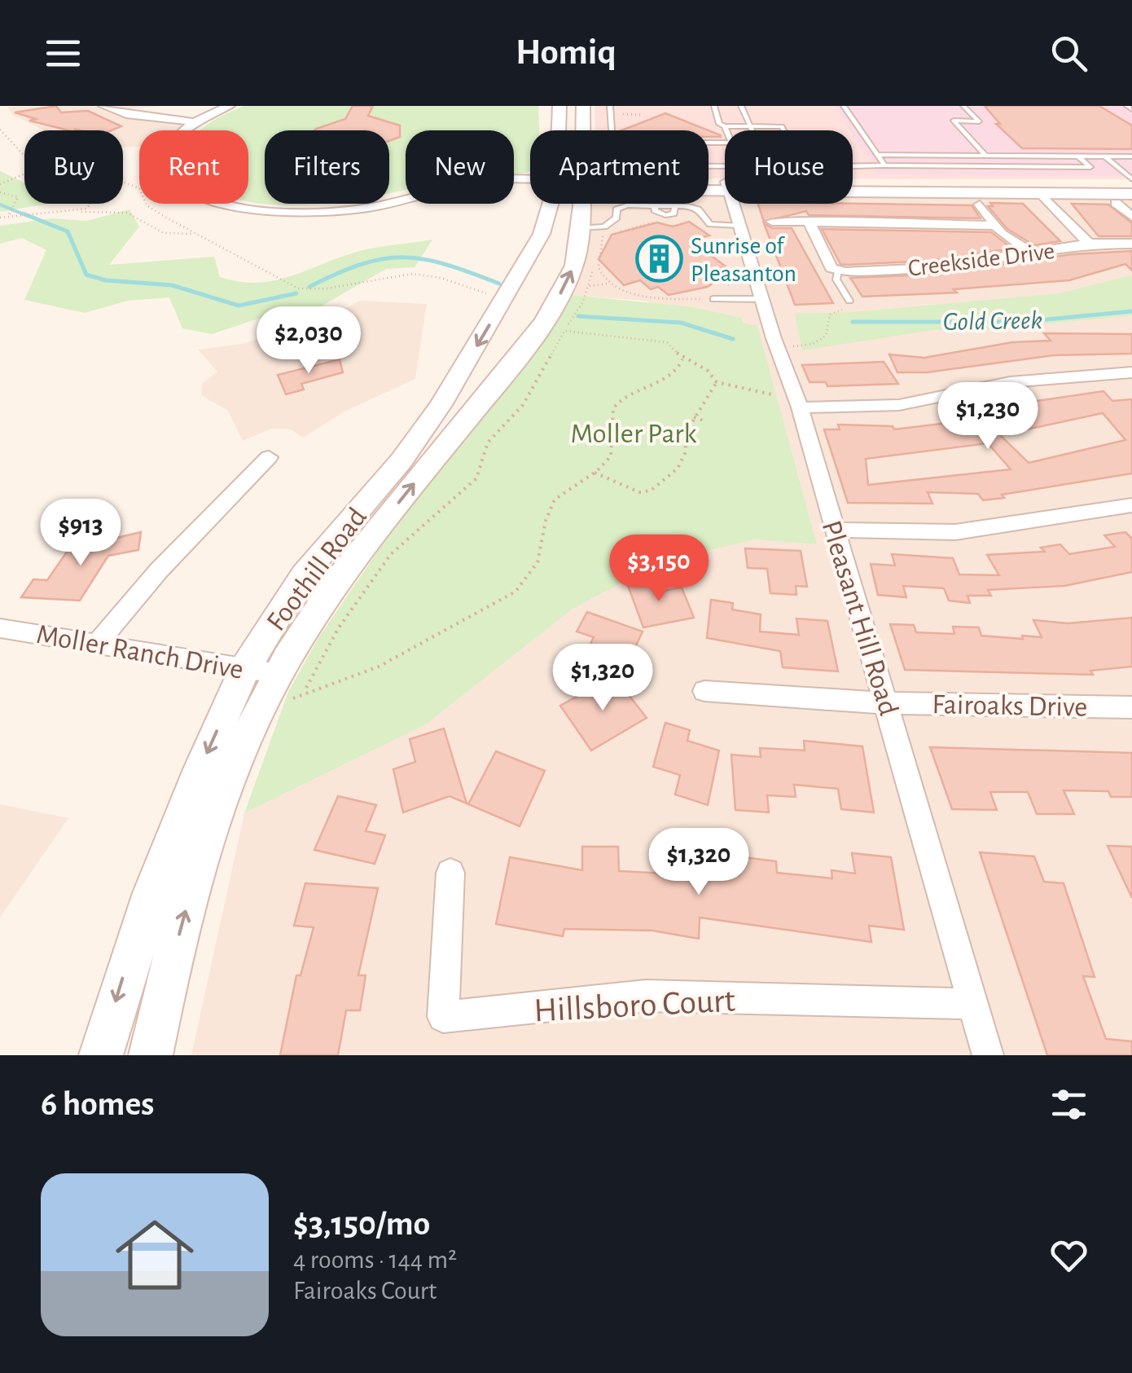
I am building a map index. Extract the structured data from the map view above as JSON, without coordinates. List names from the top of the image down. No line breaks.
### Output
{"streets":{"main road":["Foothill Road"],"street":["Creekside Drive","Pleasant Hill Road","Moller Ranch Drive","Fairoaks Drive","Hillsboro Court"]},"crossings":[["Foothill Road","Moller Ranch Drive"],["Pleasant Hill Road","Fairoaks Drive"],["Pleasant Hill Road","Hillsboro Court"]],"water":["Gold Creek"],"parks":["Moller Park"],"places":{"building":["Sunrise of Pleasanton"]},"page":{"header":"Homiq","chip":["Buy","Rent","Filters","New","Apartment","House"],"price":["$2,030","$1,230","$913","$3,150","$1,320","$1,320"],"heading":"6 homes","list":[{"name":"$3,150/mo","note":"4 rooms · 144 m² · Fairoaks Court"}]}}
